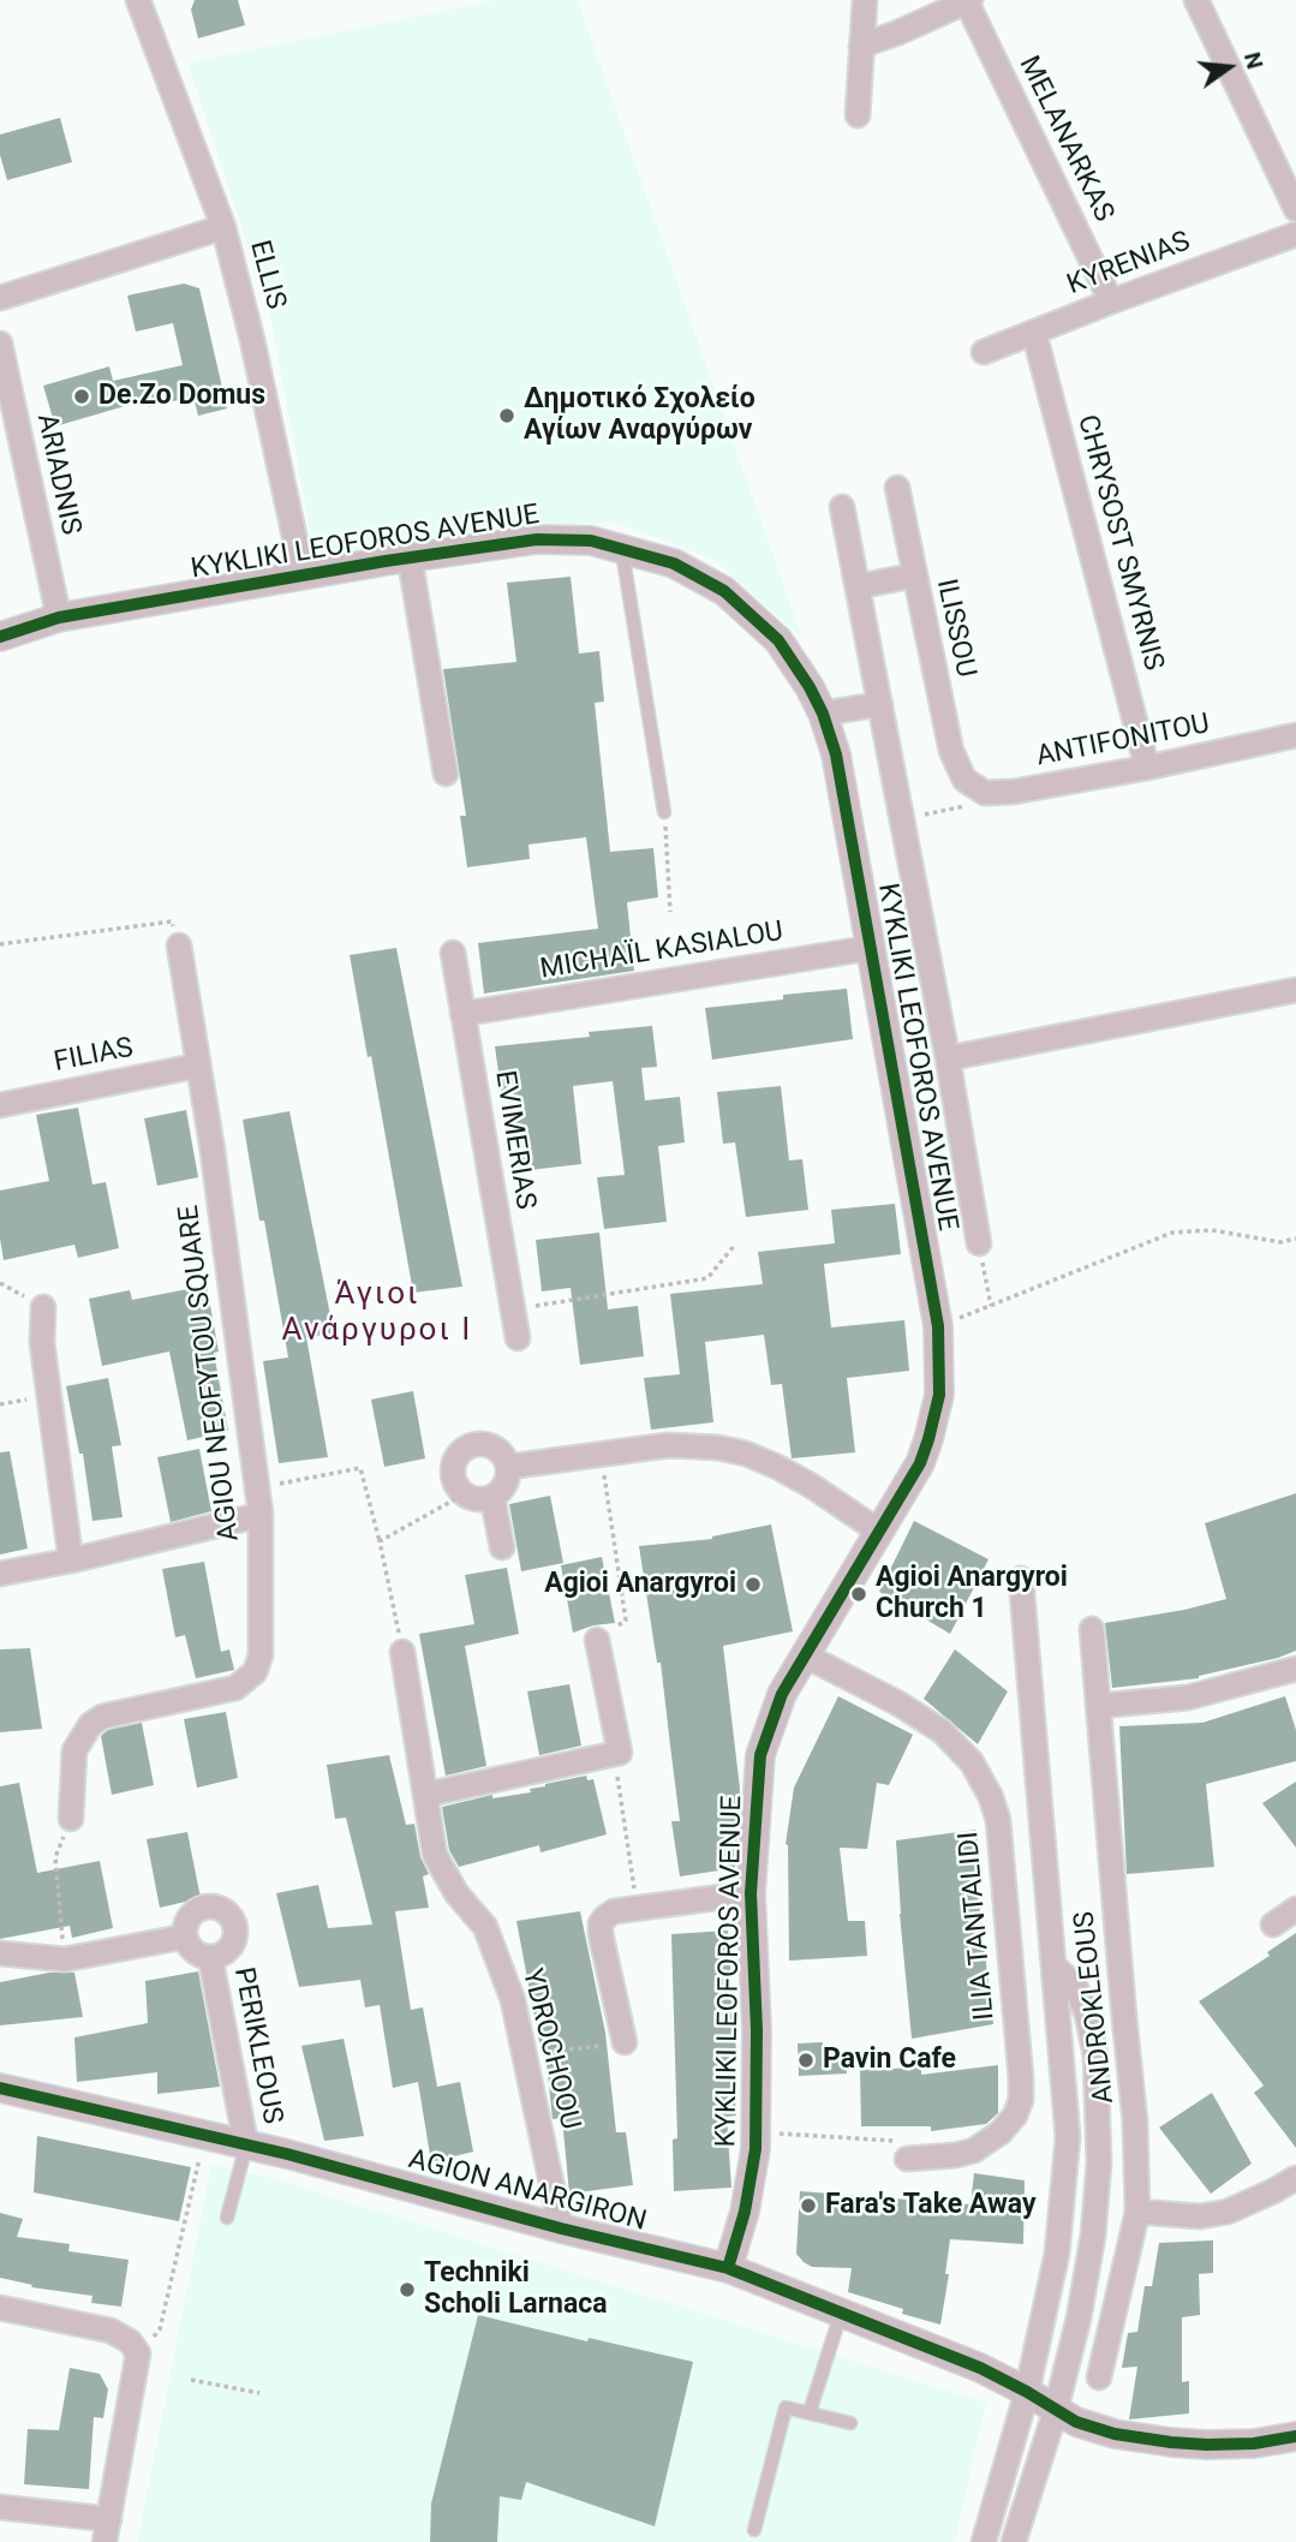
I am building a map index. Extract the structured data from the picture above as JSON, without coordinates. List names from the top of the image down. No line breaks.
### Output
{"streets":{"street":["MELANARKAS","KYRENIAS","ELLIS","ARIADNIS","KYKLIKI LEOFOROS AVENUE","CHRYSOST SMYRNIS","ILISSOU","ANTIFONITOU","MICHAÏL KASIALOU","FILIAS","EVIMERIAS","AGIOU NEOFYTOU SQUARE","ILIA TANTALIDI","ANDROKLEOUS","PERIKLEOUS","YDROCHOOU","AGION ANARGIRON"]},"crossings":[["MELANARKAS","KYRENIAS"],["KYRENIAS","CHRYSOST SMYRNIS"],["ELLIS","KYKLIKI LEOFOROS AVENUE"],["ARIADNIS","KYKLIKI LEOFOROS AVENUE"],["KYKLIKI LEOFOROS AVENUE","MICHAÏL KASIALOU"],["KYKLIKI LEOFOROS AVENUE","ILIA TANTALIDI"],["KYKLIKI LEOFOROS AVENUE","AGION ANARGIRON"],["CHRYSOST SMYRNIS","ANTIFONITOU"],["ILISSOU","ANTIFONITOU"],["MICHAÏL KASIALOU","EVIMERIAS"],["FILIAS","AGIOU NEOFYTOU SQUARE"],["PERIKLEOUS","AGION ANARGIRON"],["YDROCHOOU","AGION ANARGIRON"]],"districts":["Άγιοι Ανάργυροι Ι"],"places":["De.Zo Domus","Δημοτικό Σχολείο Αγίων Αναργύρων","Agioi Anargyroi","Agioi Anargyroi Church 1","Pavin Cafe","Fara's Take Away","Techniki Scholi Larnaca"],"north":"right"}
